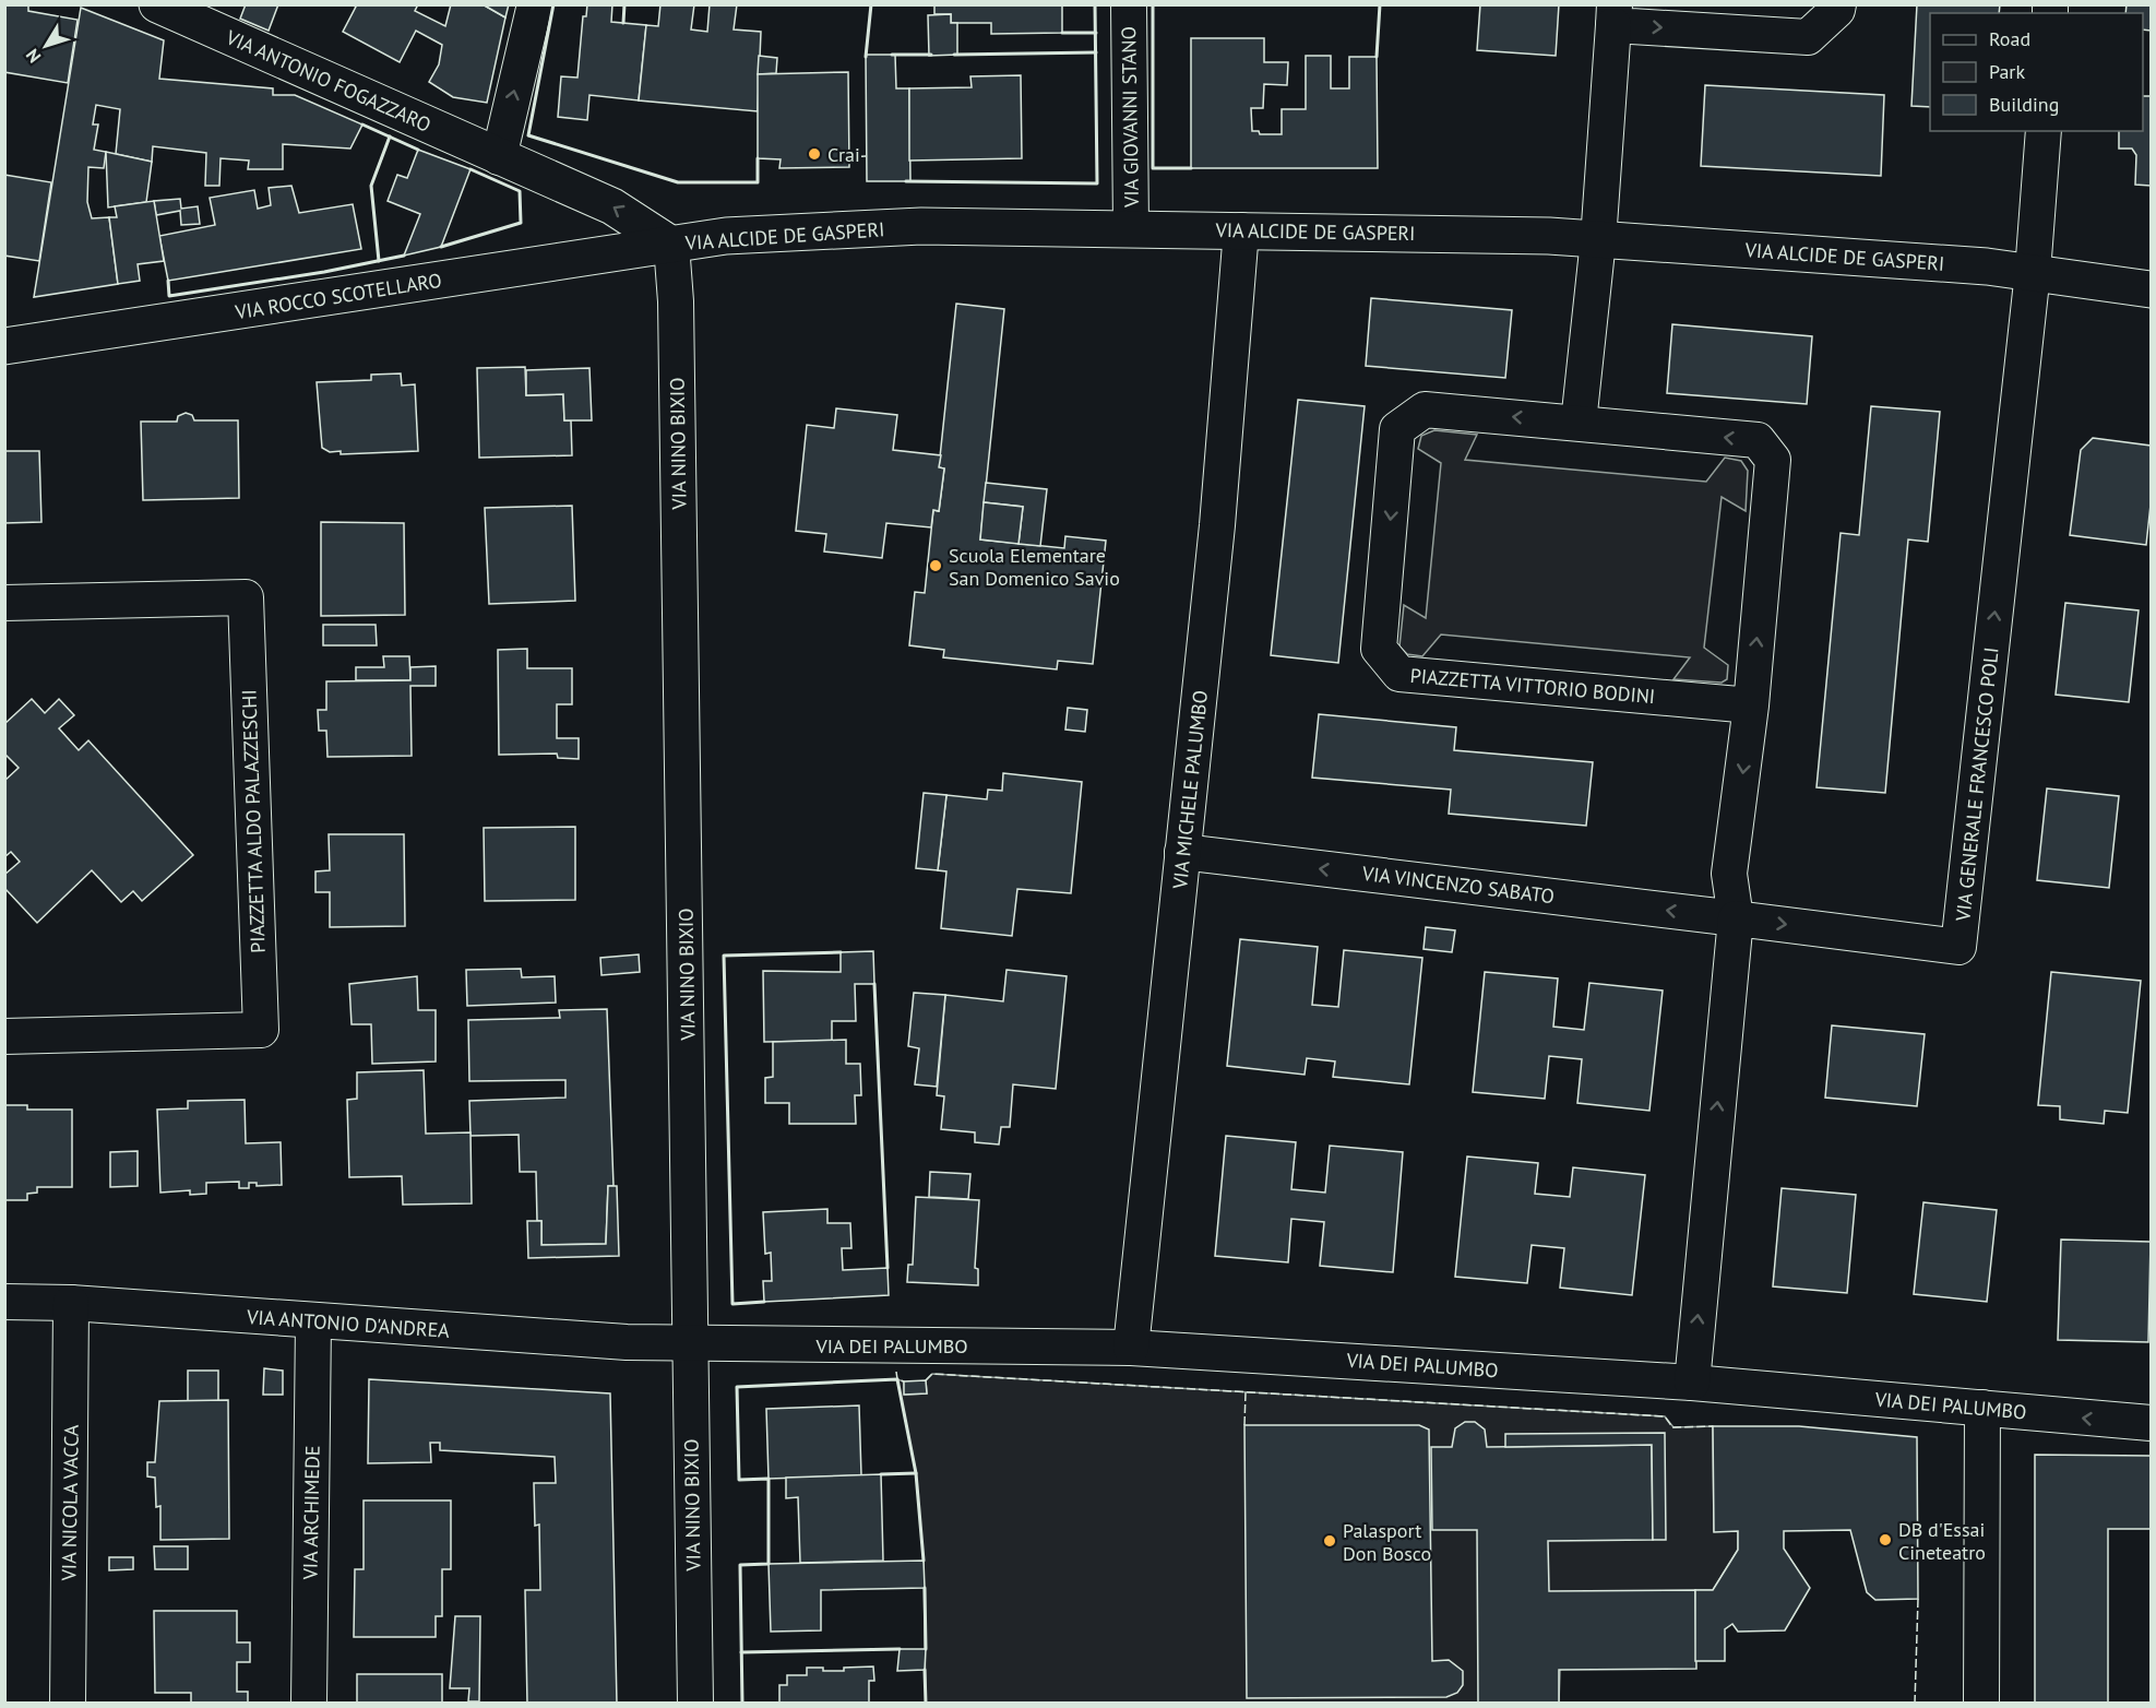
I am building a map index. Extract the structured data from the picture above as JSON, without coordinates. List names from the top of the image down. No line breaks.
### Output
{"streets":{"street":["VIA ANTONIO FOGAZZARO","VIA GIOVANNI STANO","VIA ALCIDE DE GASPERI","VIA ROCCO SCOTELLARO","VIA NINO BIXIO","PIAZZETTA VITTORIO BODINI","VIA GENERALE FRANCESCO POLI","VIA MICHELE PALUMBO","PIAZZETTA ALDO PALAZZESCHI","VIA VINCENZO SABATO","VIA ANTONIO D'ANDREA","VIA DEI PALUMBO","VIA NICOLA VACCA","VIA ARCHIMEDE"]},"crossings":[["VIA ANTONIO FOGAZZARO","VIA ALCIDE DE GASPERI"],["VIA GIOVANNI STANO","VIA ALCIDE DE GASPERI"],["VIA ALCIDE DE GASPERI","VIA ROCCO SCOTELLARO"],["VIA ALCIDE DE GASPERI","VIA NINO BIXIO"],["VIA ALCIDE DE GASPERI","VIA GENERALE FRANCESCO POLI"],["VIA ALCIDE DE GASPERI","VIA MICHELE PALUMBO"],["VIA ROCCO SCOTELLARO","VIA NINO BIXIO"],["VIA NINO BIXIO","VIA ANTONIO D'ANDREA"],["VIA NINO BIXIO","VIA DEI PALUMBO"],["PIAZZETTA VITTORIO BODINI","VIA GENERALE FRANCESCO POLI"],["PIAZZETTA VITTORIO BODINI","VIA VINCENZO SABATO"],["VIA GENERALE FRANCESCO POLI","VIA VINCENZO SABATO"],["VIA MICHELE PALUMBO","VIA VINCENZO SABATO"],["VIA MICHELE PALUMBO","VIA DEI PALUMBO"],["VIA ANTONIO D'ANDREA","VIA DEI PALUMBO"],["VIA ANTONIO D'ANDREA","VIA NICOLA VACCA"],["VIA ANTONIO D'ANDREA","VIA ARCHIMEDE"]],"one_way":["VIA VINCENZO SABATO"],"places":["Crai","Scuola Elementare San Domenico Savio","DB d'Essai Cineteatro","Palasport Don Bosco"],"legend":["Road","Park","Building"],"north":"bottom left"}
